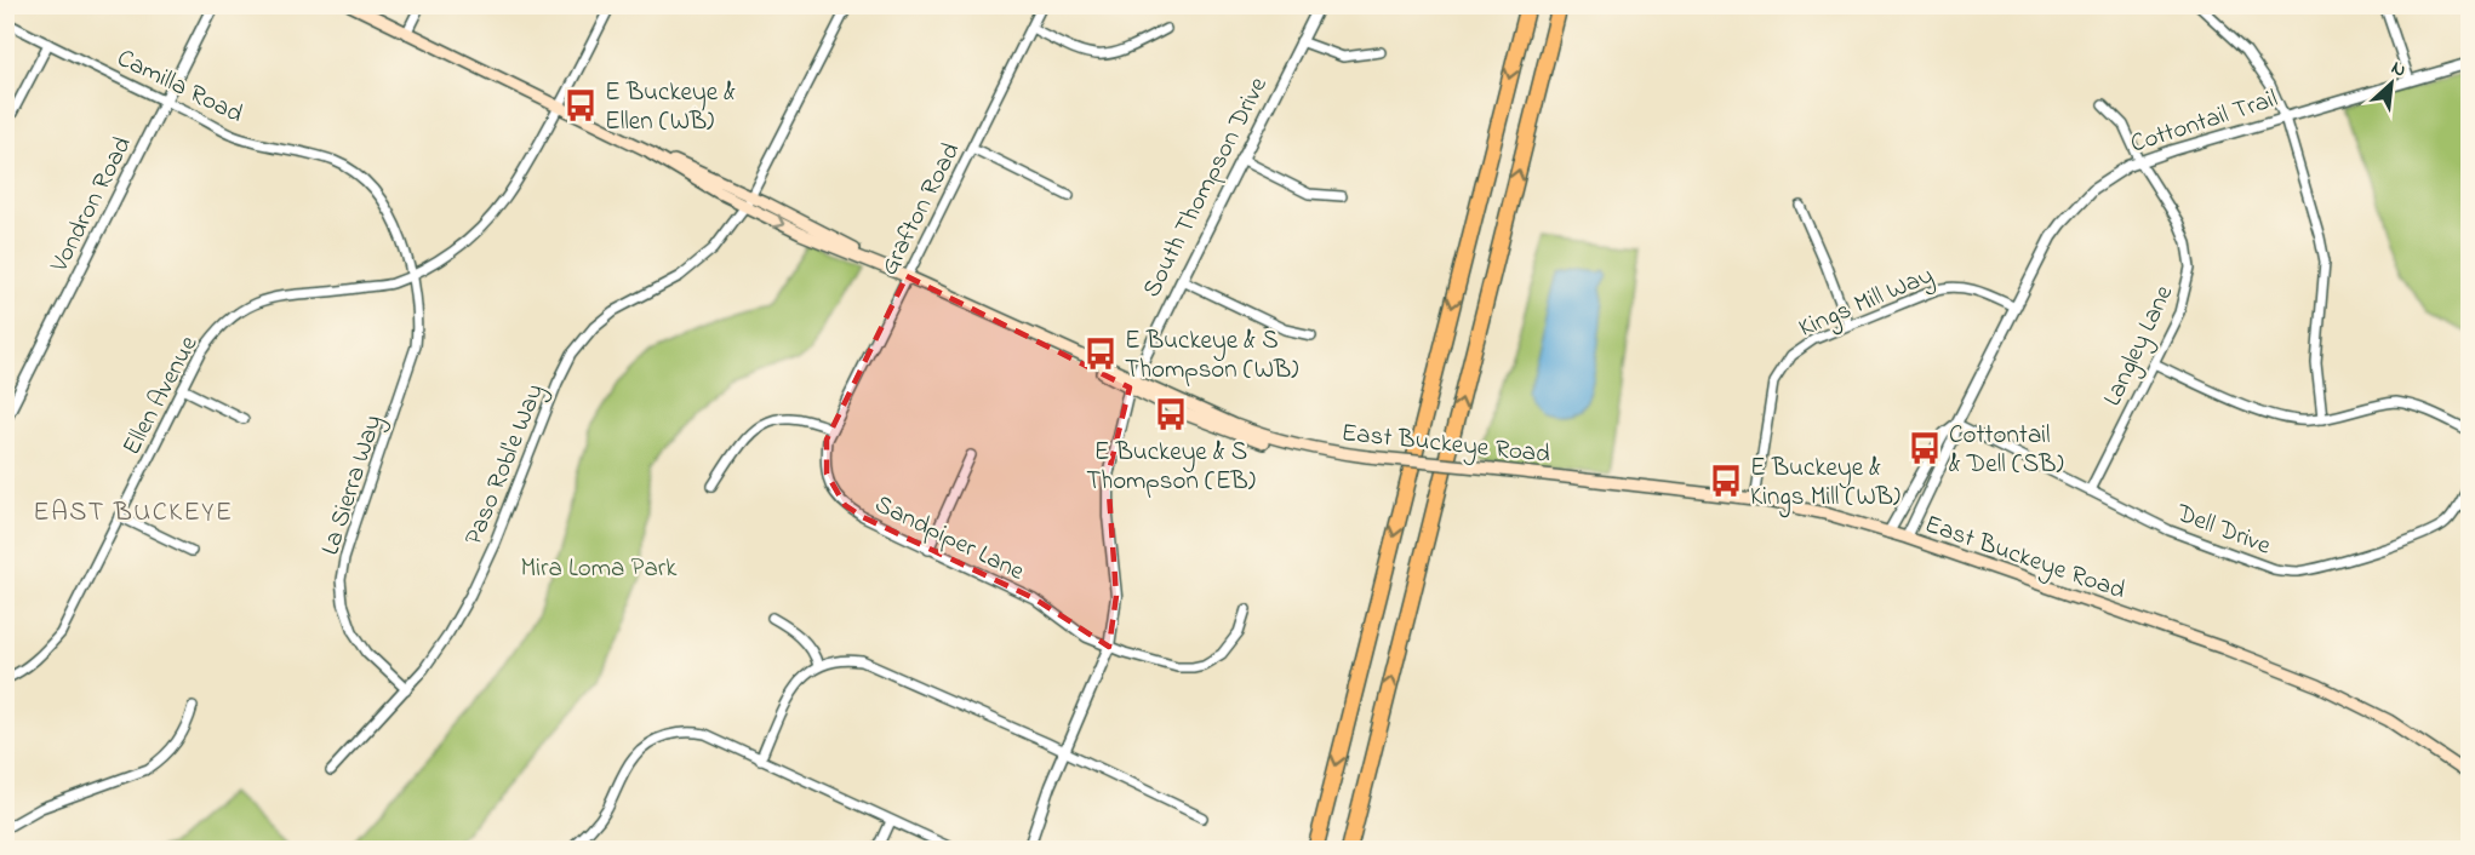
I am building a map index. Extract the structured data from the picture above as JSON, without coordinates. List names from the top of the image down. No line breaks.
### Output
{"streets":{"main road":["East Buckeye Road"],"street":["Camilla Road","Cottontail Trail","South Thompson Drive","Vondron Road","Grafton Road","Kings Mill Way","Langley Lane","Ellen Avenue","Paso Robl'e Way","La Sierra Way","Dell Drive","Sandpiper Lane"]},"crossings":[["Camilla Road","Vondron Road"],["Camilla Road","Ellen Avenue"],["Camilla Road","La Sierra Way"],["Cottontail Trail","Kings Mill Way"],["Cottontail Trail","Langley Lane"],["Cottontail Trail","East Buckeye Road"],["Cottontail Trail","Dell Drive"],["South Thompson Drive","East Buckeye Road"],["South Thompson Drive","Sandpiper Lane"],["Grafton Road","East Buckeye Road"],["Grafton Road","Sandpiper Lane"],["Kings Mill Way","East Buckeye Road"],["Langley Lane","Dell Drive"],["Ellen Avenue","East Buckeye Road"],["Ellen Avenue","La Sierra Way"],["East Buckeye Road","Paso Robl'e Way"],["Paso Robl'e Way","La Sierra Way"]],"districts":["EAST BUCKEYE"],"parks":["Mira Loma Park"],"places":{"bus stop":["E Buckeye & Ellen (WB)","E Buckeye & S Thompson (WB)","E Buckeye & S Thompson (EB)","Cottontail & Dell (SB)","E Buckeye & Kings Mill (WB)"]},"north":"top right"}
